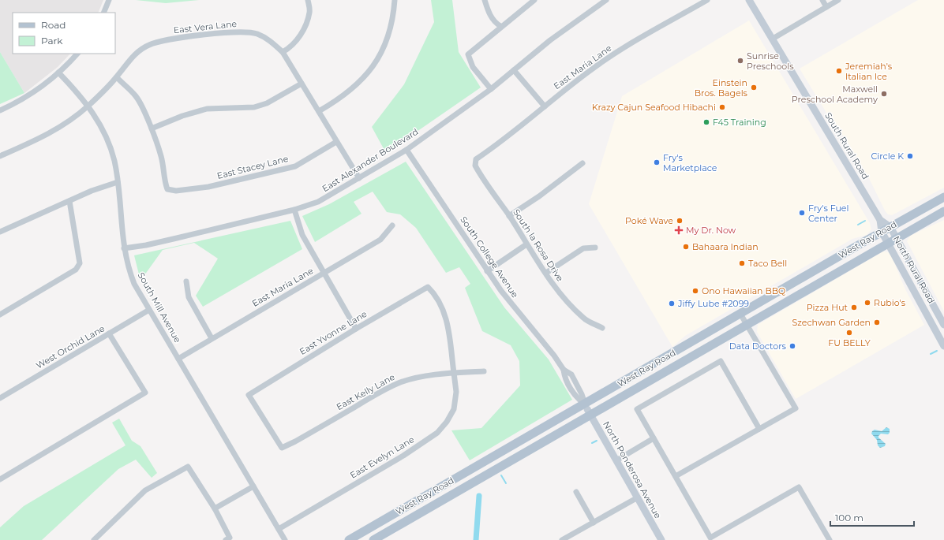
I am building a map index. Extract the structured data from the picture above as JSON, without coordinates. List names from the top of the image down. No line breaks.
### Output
{"streets":{"main road":["South Rural Road","West Ray Road","North Rural Road","North Ponderosa Avenue"],"street":["East Vera Lane","East Maria Lane","East Alexander Boulevard","East Stacey Lane","South la Rosa Drive","South College Avenue","South Mill Avenue","East Yvonne Lane","West Orchid Lane","East Kelly Lane","East Evelyn Lane"]},"crossings":[["East Vera Lane","East Alexander Boulevard"],["East Vera Lane","East Stacey Lane"],["East Vera Lane","South Mill Avenue"],["East Maria Lane","South la Rosa Drive"],["East Maria Lane","South Mill Avenue"],["South Rural Road","West Ray Road"],["South Rural Road","North Rural Road"],["East Alexander Boulevard","South College Avenue"],["East Alexander Boulevard","South Mill Avenue"],["West Ray Road","South College Avenue"],["West Ray Road","North Rural Road"],["West Ray Road","North Ponderosa Avenue"],["South College Avenue","North Ponderosa Avenue"],["South Mill Avenue","West Orchid Lane"],["South Mill Avenue","East Evelyn Lane"],["East Yvonne Lane","East Kelly Lane"],["East Yvonne Lane","East Evelyn Lane"],["East Kelly Lane","East Evelyn Lane"]],"places":{"other":["Sunrise Preschools","Jeremiah's Italian Ice","Einstein Bros. Bagels","Maxwell Preschool Academy","Krazy Cajun Seafood Hibachi","F45 Training","Circle K","Fry's Marketplace","Fry's Fuel Center","Poké Wave","Bahaara Indian","Taco Bell","Ono Hawaiian BBQ","Rubio's","Jiffy Lube #2099","Pizza Hut","Szechwan Garden","FU BELLY","Data Doctors"],"health":["My Dr. Now"]},"legend":["Road","Park"],"scale_bar":"100 m"}
